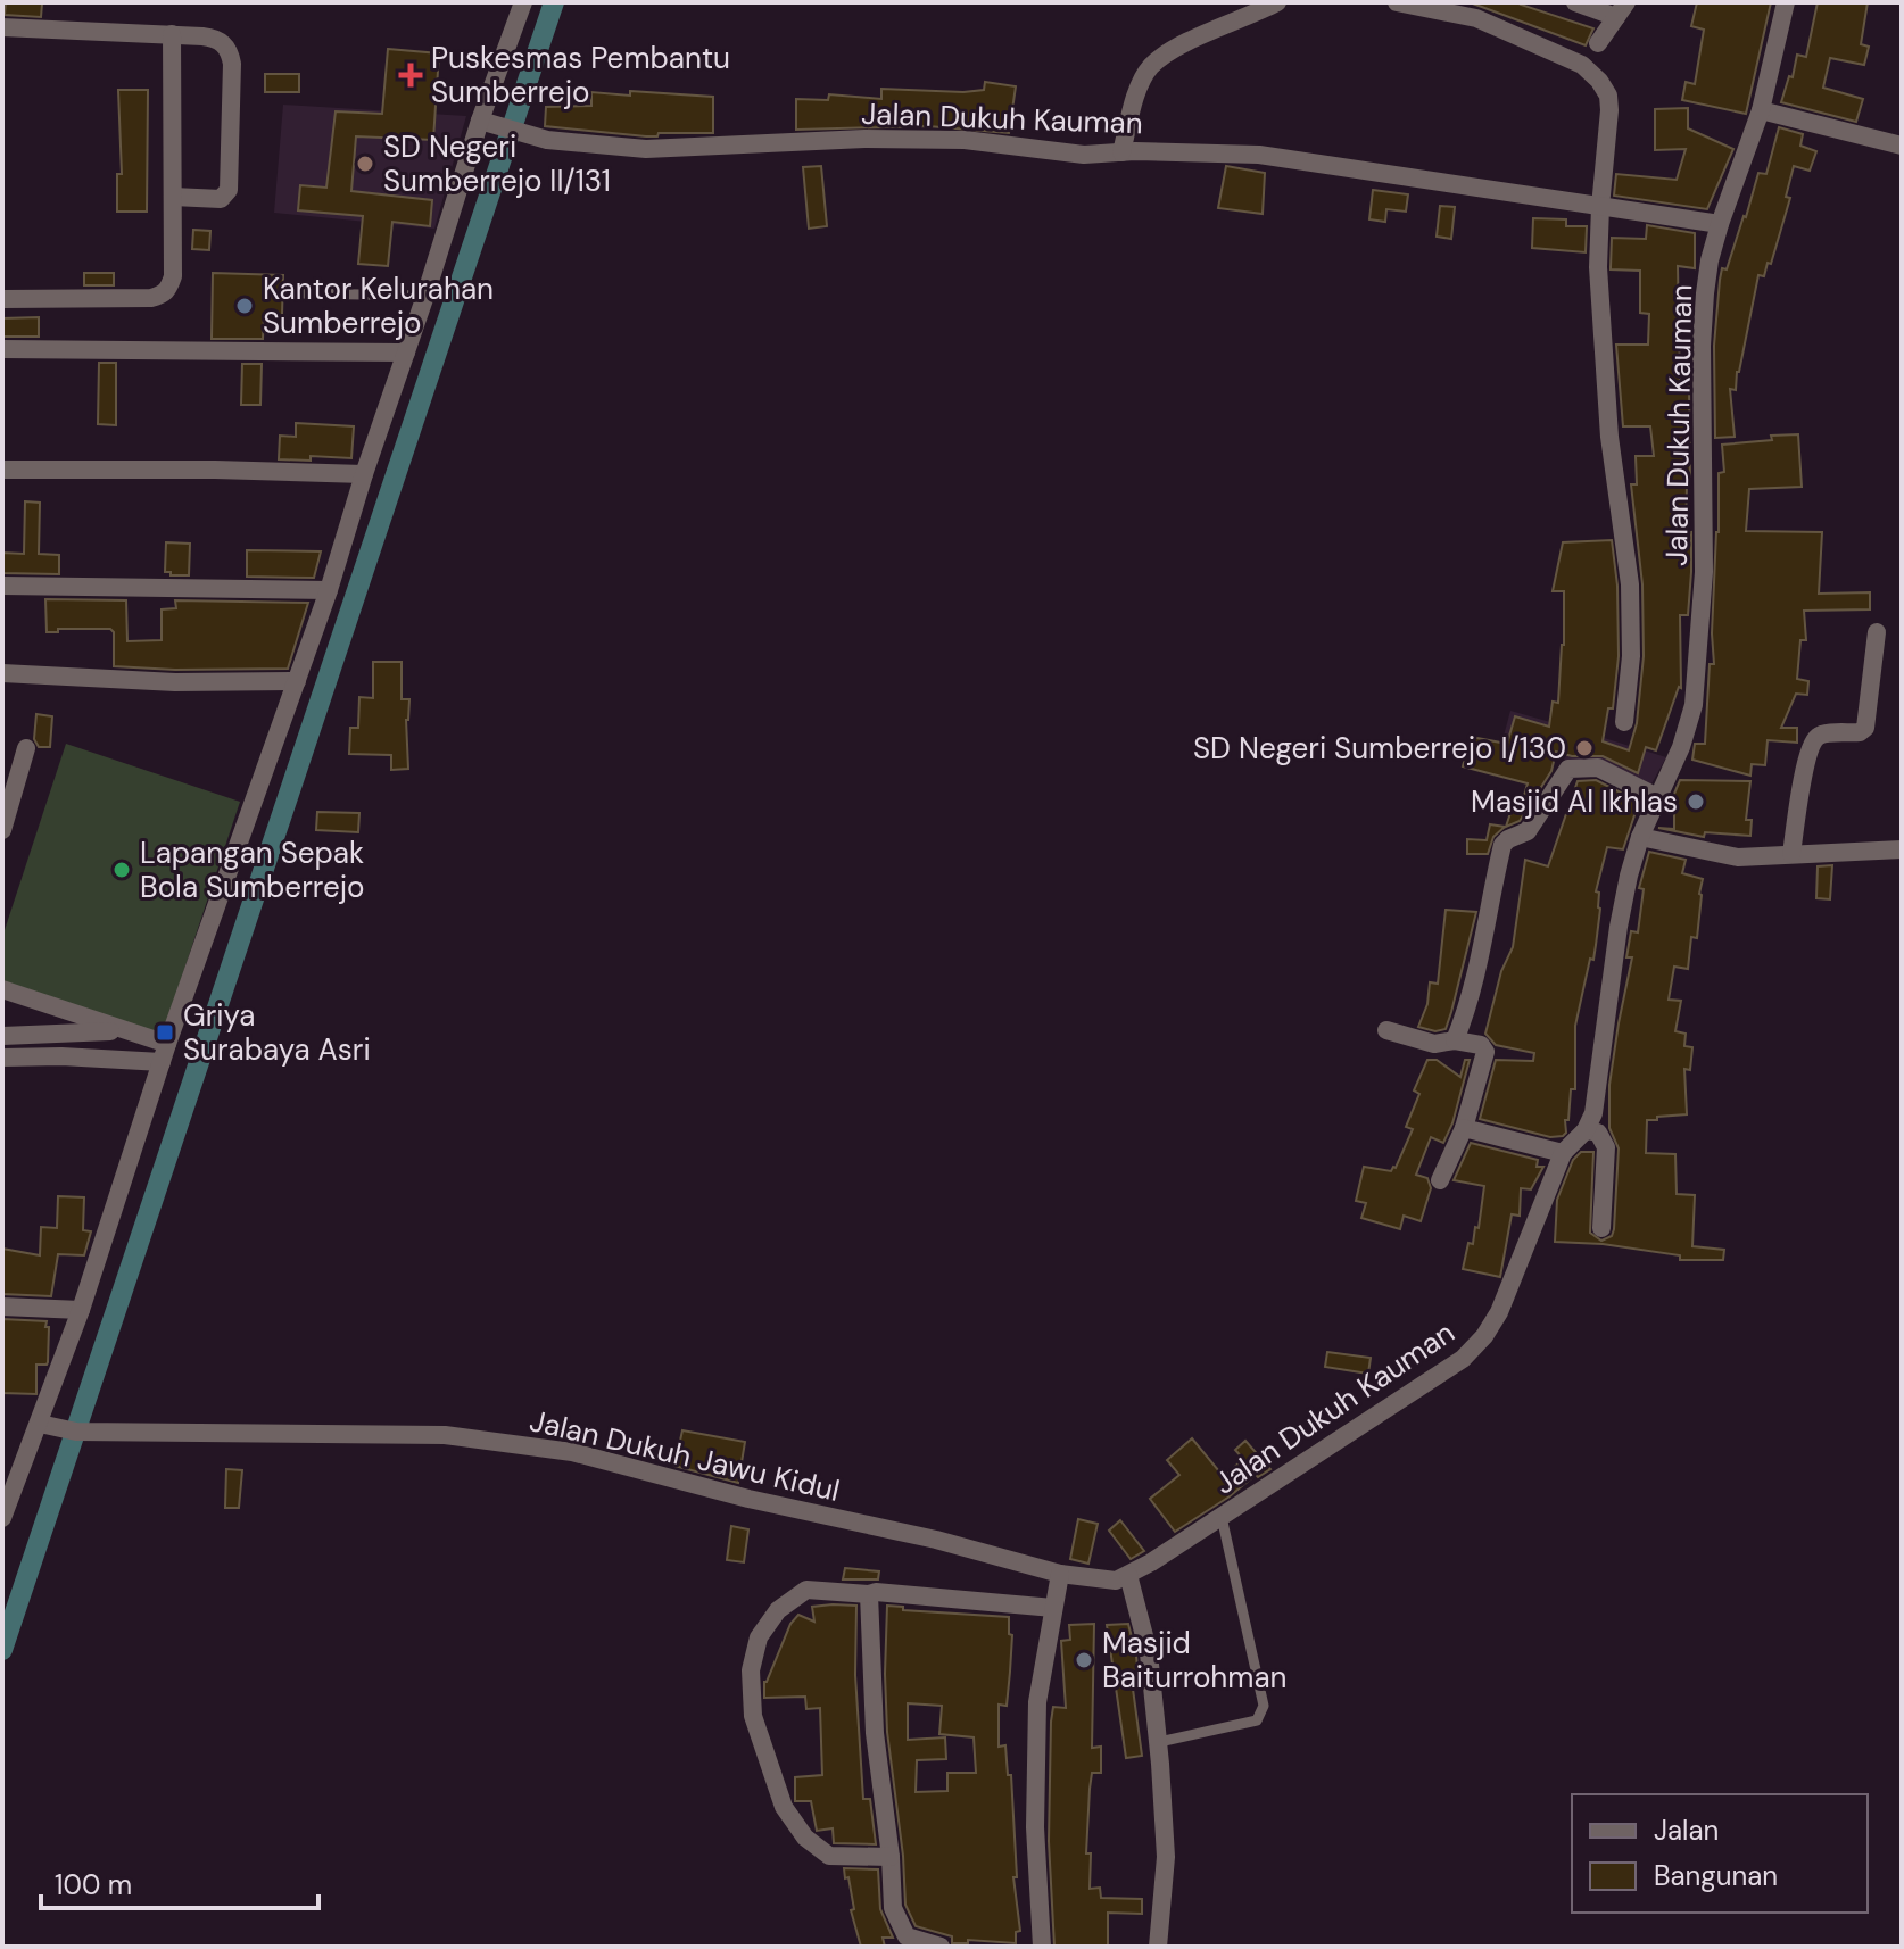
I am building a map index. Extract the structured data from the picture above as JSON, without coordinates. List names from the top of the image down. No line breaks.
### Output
{"streets":{"street":["Jalan Dukuh Kauman","Jalan Dukuh Jawu Kidul"]},"crossings":[["Jalan Dukuh Kauman","Jalan Dukuh Jawu Kidul"]],"places":{"health":["Puskesmas Pembantu Sumberrejo"],"other":["SD Negeri Sumberrejo II/131","Kantor Kelurahan Sumberrejo","SD Negeri Sumberrejo I/130","Masjid Al Ikhlas","Lapangan Sepak Bola Sumberrejo","Masjid Baiturrohman"],"transit":["Griya Surabaya Asri"]},"legend":["Jalan","Bangunan"],"scale_bar":"100 m"}
